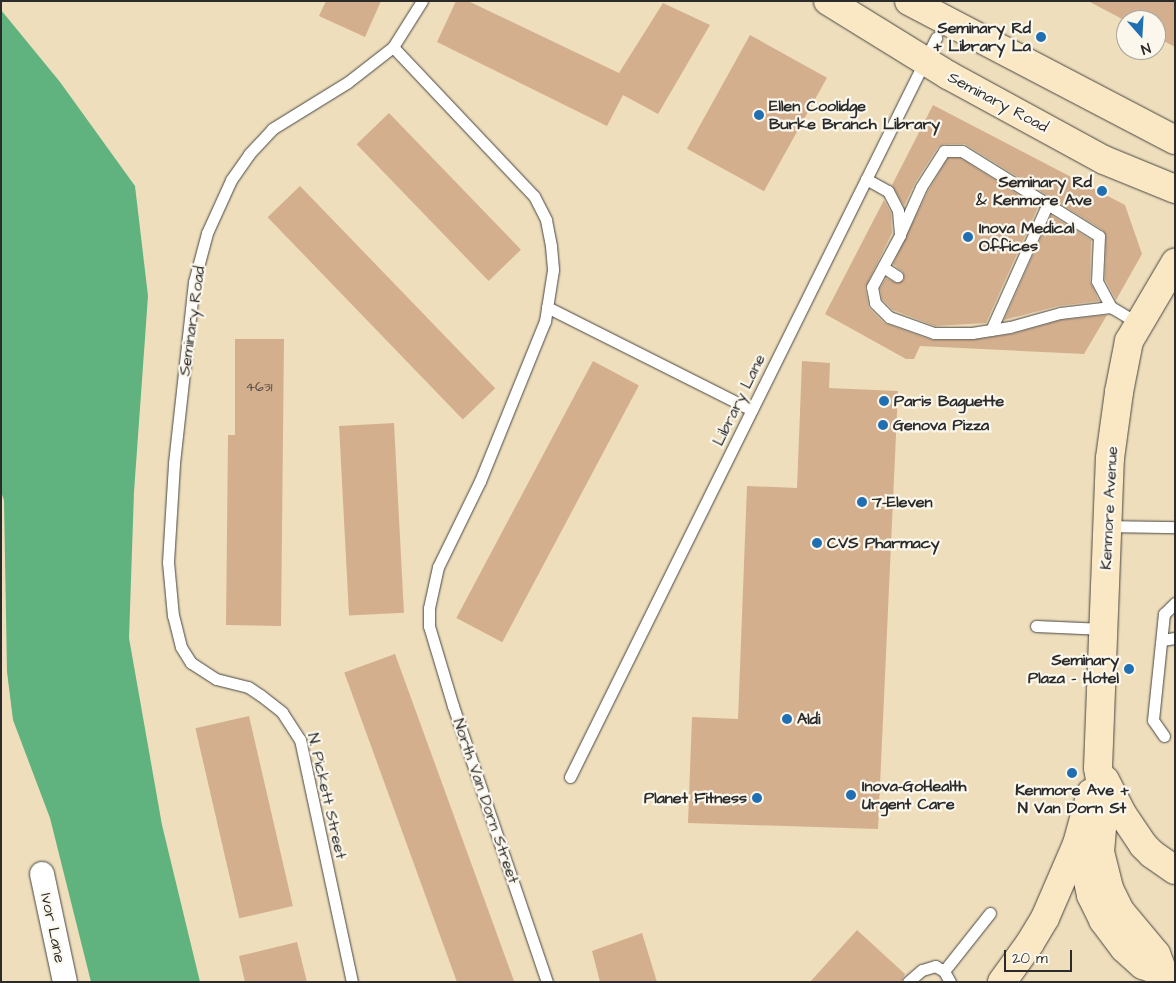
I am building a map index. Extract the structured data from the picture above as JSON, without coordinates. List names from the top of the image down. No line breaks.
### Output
{"streets":{"street":["Seminary Road","Kenmore Avenue","Ivor Lane"],"lane":["Library Lane","N. Pickett Street","North Van Dorn Street"]},"crossings":[["Seminary Road","Library Lane"],["Seminary Road","N. Pickett Street"]],"places":["Seminary Rd + Library La","Ellen Coolidge Burke Branch Library","Seminary Rd & Kenmore Ave","Inova Medical Offices","Paris Baguette","Genova Pizza","7-Eleven","CVS Pharmacy","Seminary Plaza - Hotel","Aldi","Kenmore Ave + N Van Dorn St","Inova-GoHealth Urgent Care","Planet Fitness"],"house_numbers":["4631"],"scale_bar":"20 m","north":"bottom"}
